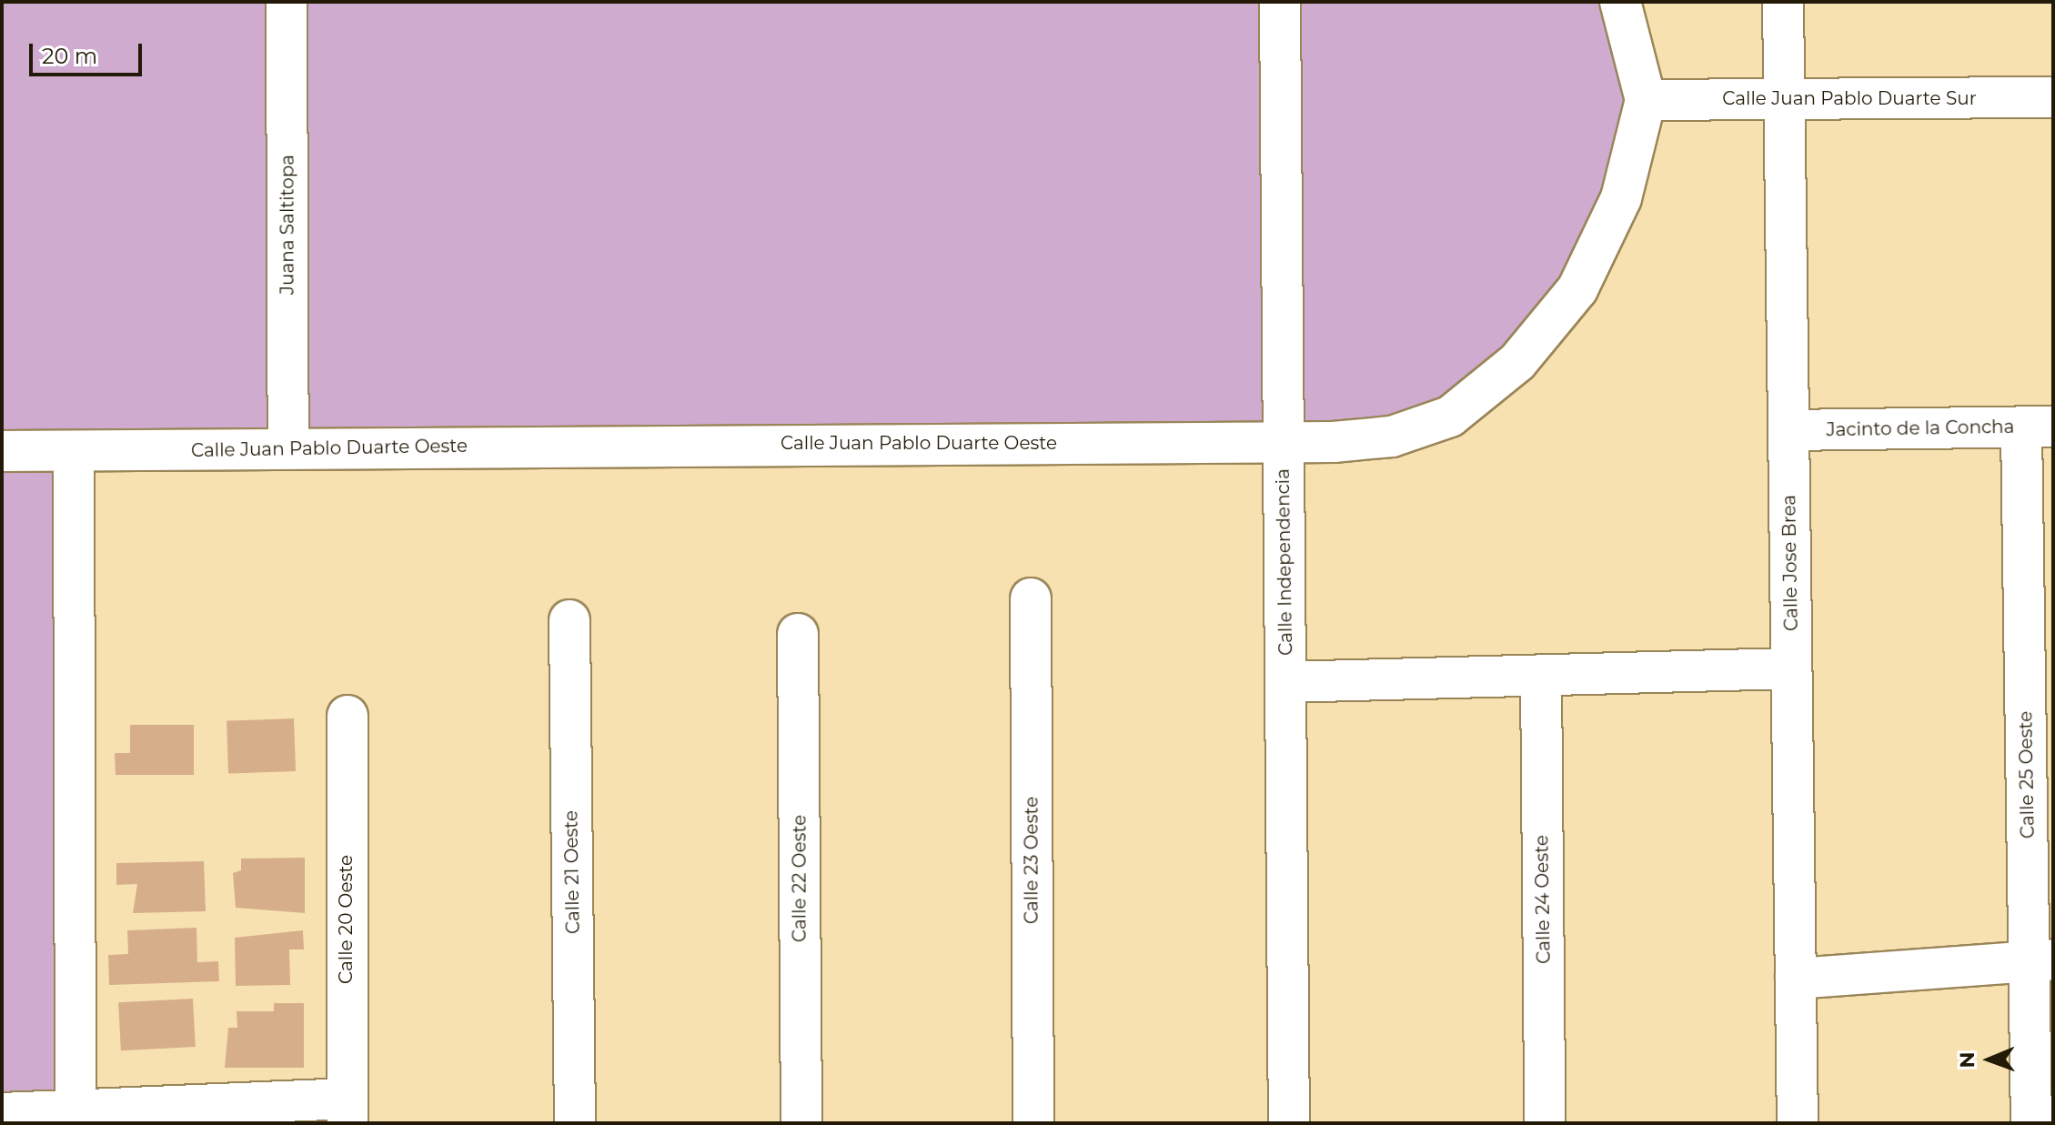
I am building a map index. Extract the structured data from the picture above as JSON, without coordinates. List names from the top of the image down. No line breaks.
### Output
{"streets":{"street":["Calle Juan Pablo Duarte Sur","Juana Saltitopa","Jacinto de la Concha","Calle Juan Pablo Duarte Oeste","Calle Independencia","Calle Jose Brea","Calle 25 Oeste","Calle 23 Oeste","Calle 21 Oeste","Calle 22 Oeste","Calle 24 Oeste","Calle 20 Oeste"]},"crossings":[["Calle Juan Pablo Duarte Sur","Calle Juan Pablo Duarte Oeste"],["Calle Juan Pablo Duarte Sur","Calle Jose Brea"],["Juana Saltitopa","Calle Juan Pablo Duarte Oeste"],["Jacinto de la Concha","Calle Jose Brea"],["Jacinto de la Concha","Calle 25 Oeste"],["Calle Juan Pablo Duarte Oeste","Calle Independencia"]],"scale_bar":"20 m","north":"left"}
